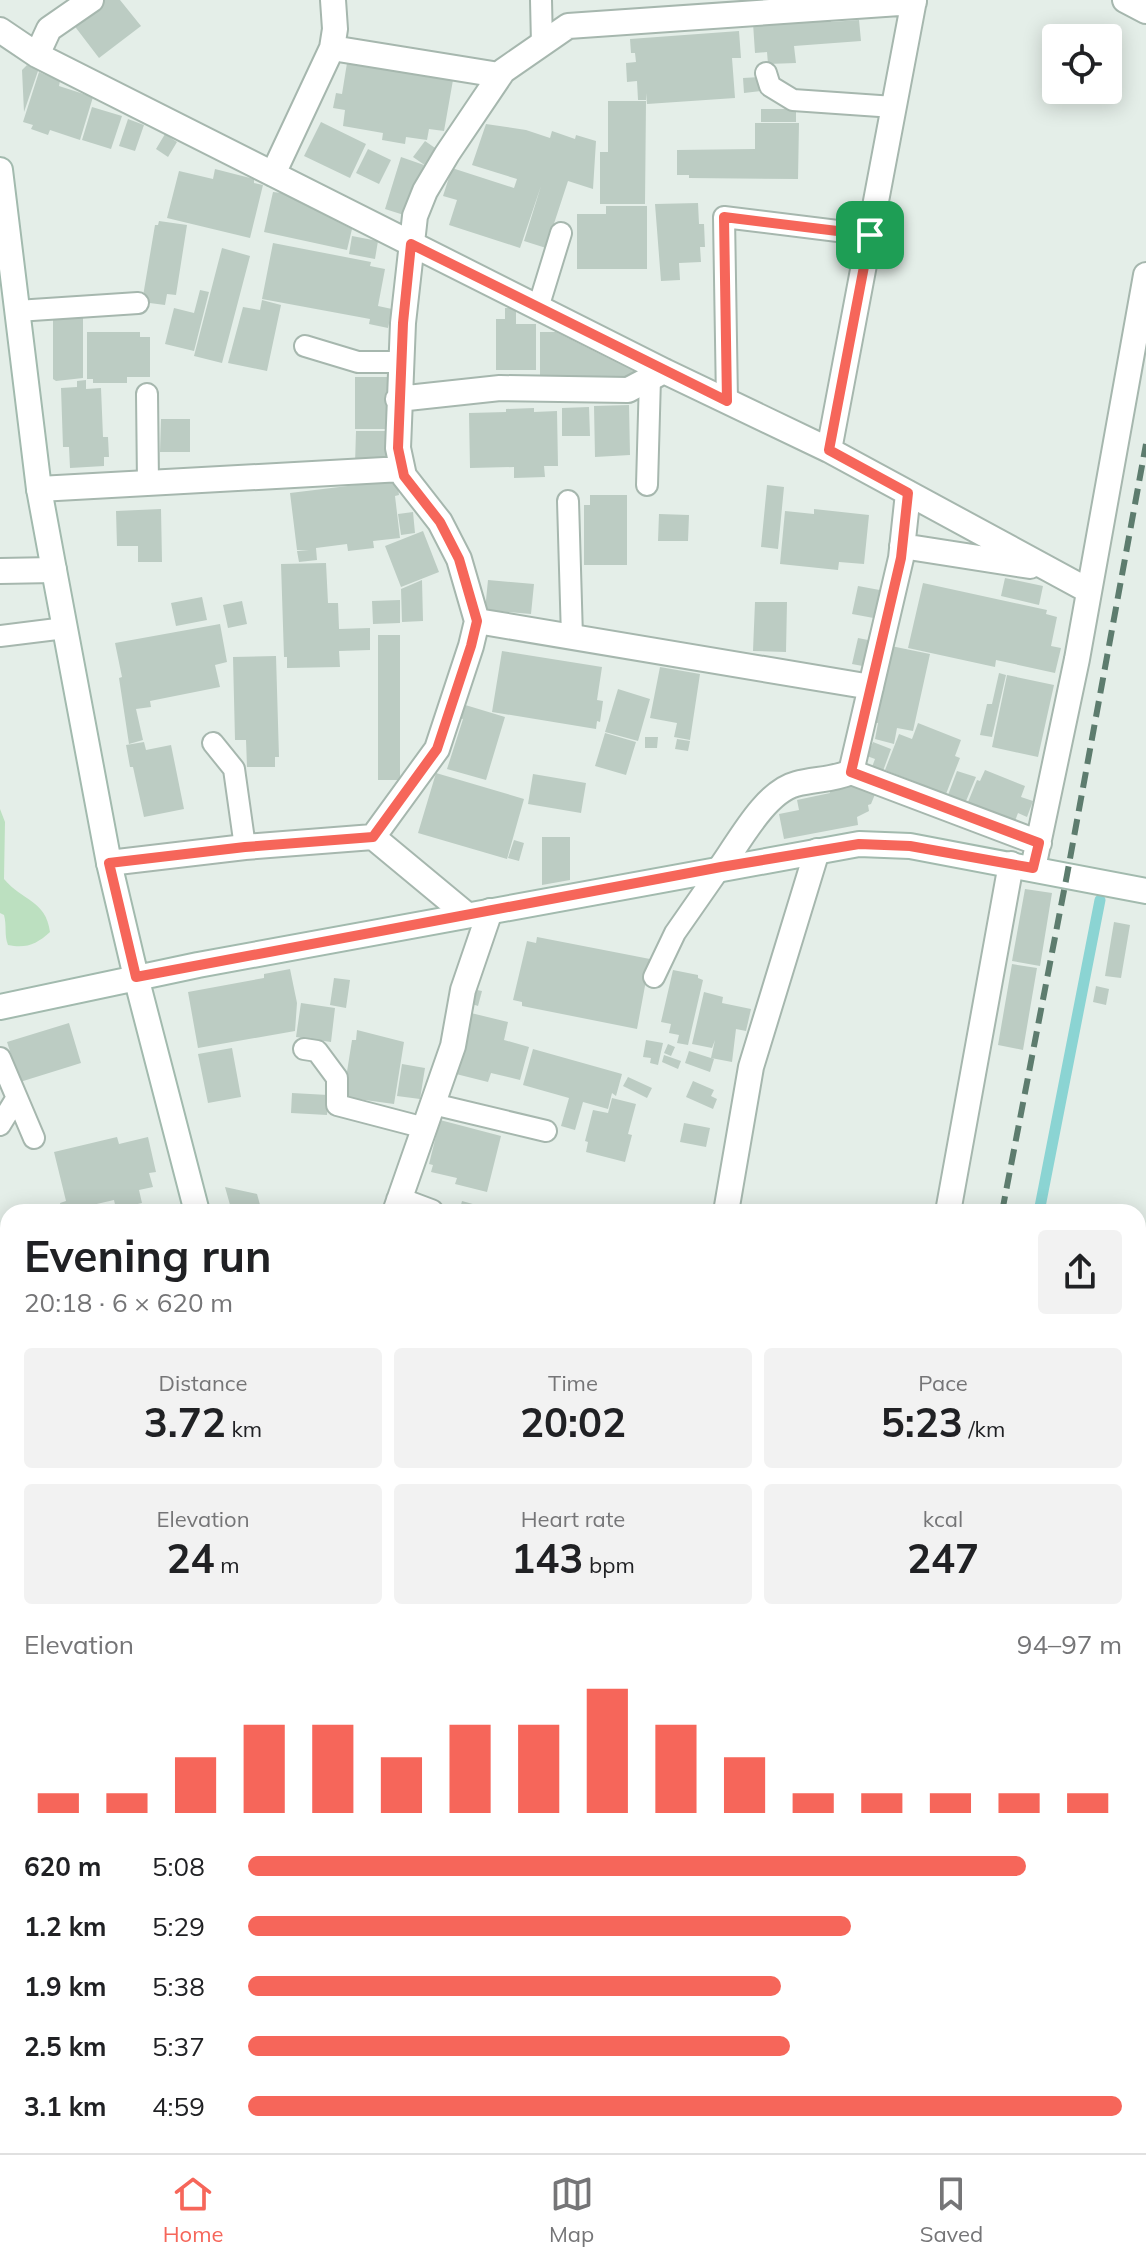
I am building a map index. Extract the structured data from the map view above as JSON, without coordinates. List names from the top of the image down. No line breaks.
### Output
{"page":{"heading":["Evening run","20:18 · 6 × 620 m"],"stats":[["Distance","3.72 km"],["Time","20:02"],["Pace","5:23 /km"],["Elevation","24 m"],["Heart rate","143 bpm"],["kcal","247"]],"chart":["Elevation","94–97 m"],"list":[{"name":"620 m","note":"5:08"},{"name":"1.2 km","note":"5:29"},{"name":"1.9 km","note":"5:38"},{"name":"2.5 km","note":"5:37"},{"name":"3.1 km","note":"4:59"}],"tabs":["Home","Map","Saved"]}}
